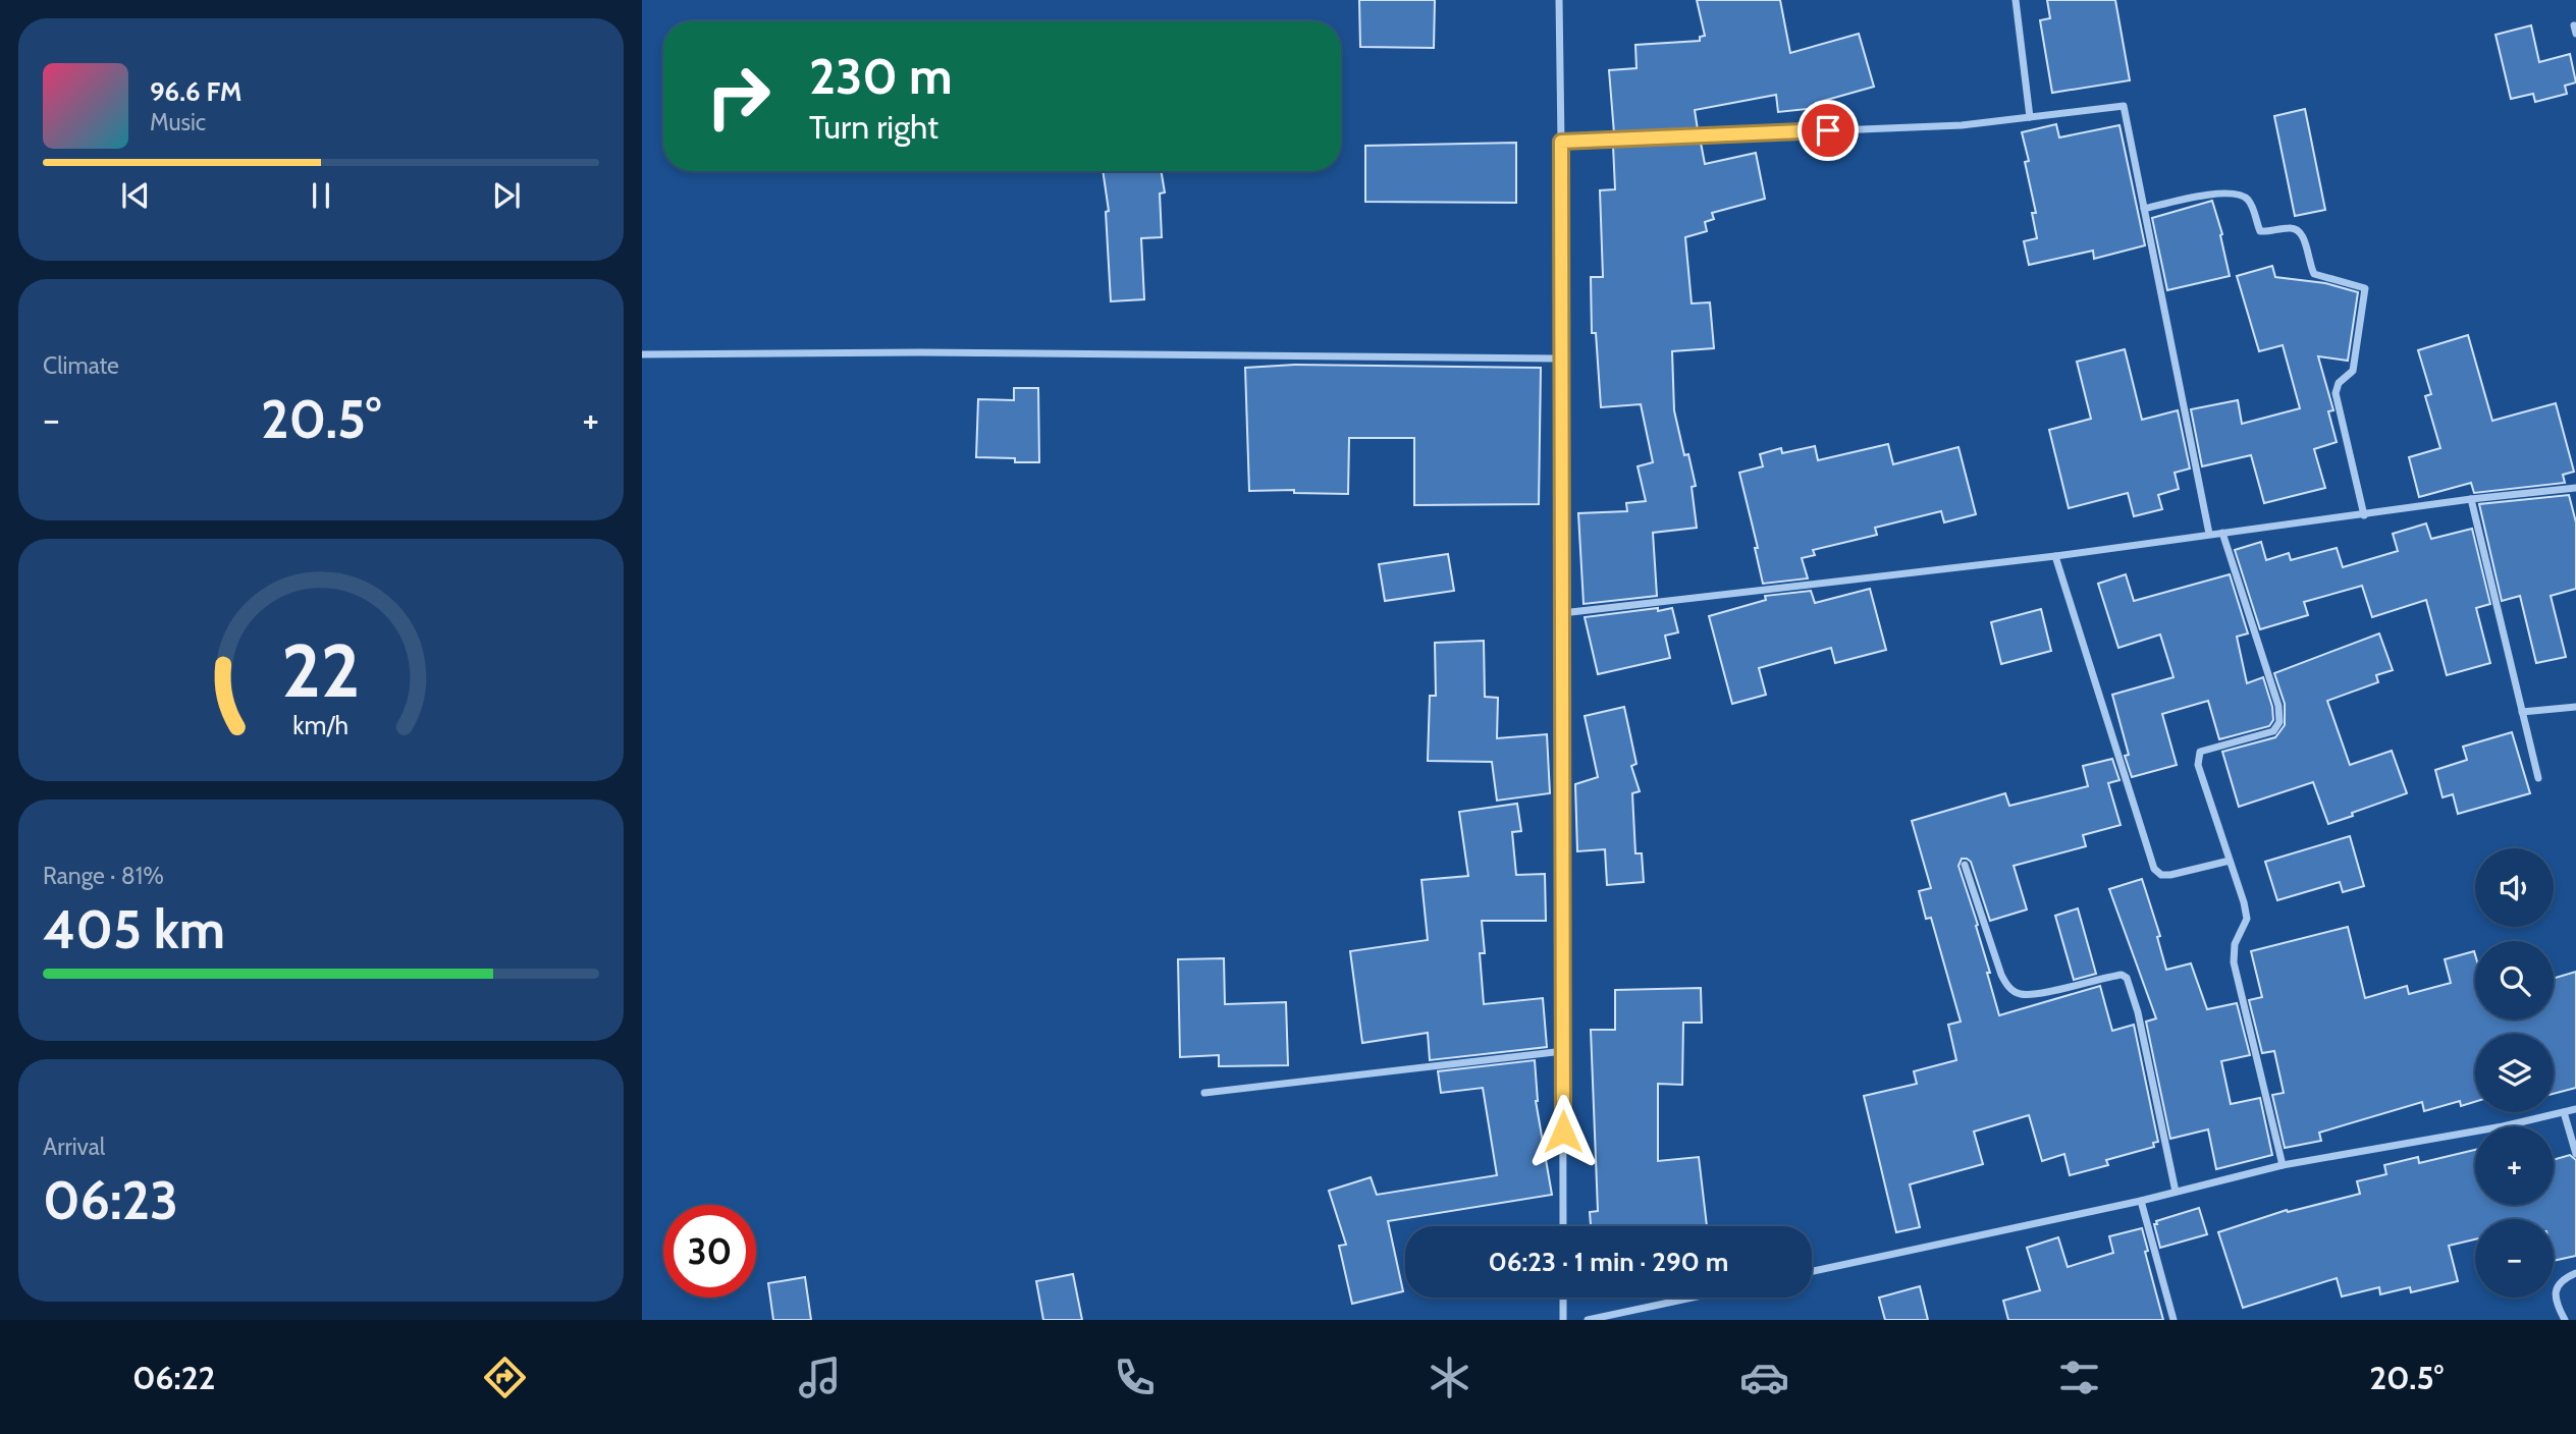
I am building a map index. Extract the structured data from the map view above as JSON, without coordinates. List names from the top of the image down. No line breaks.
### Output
{"page":{"turn":["230 m","Turn right"],"song":["96.6 FM","Music"],"tile":["Climate",["Range · 81%","405 km"],["Arrival","06:23"]],"heat":["−","20.5°","+"],"map_buttons":["+","−"],"limit":"30","trip":"06:23 · 1 min · 290 m","tabs":["06:22","20.5°"],"gauge":["22","km/h"]}}
